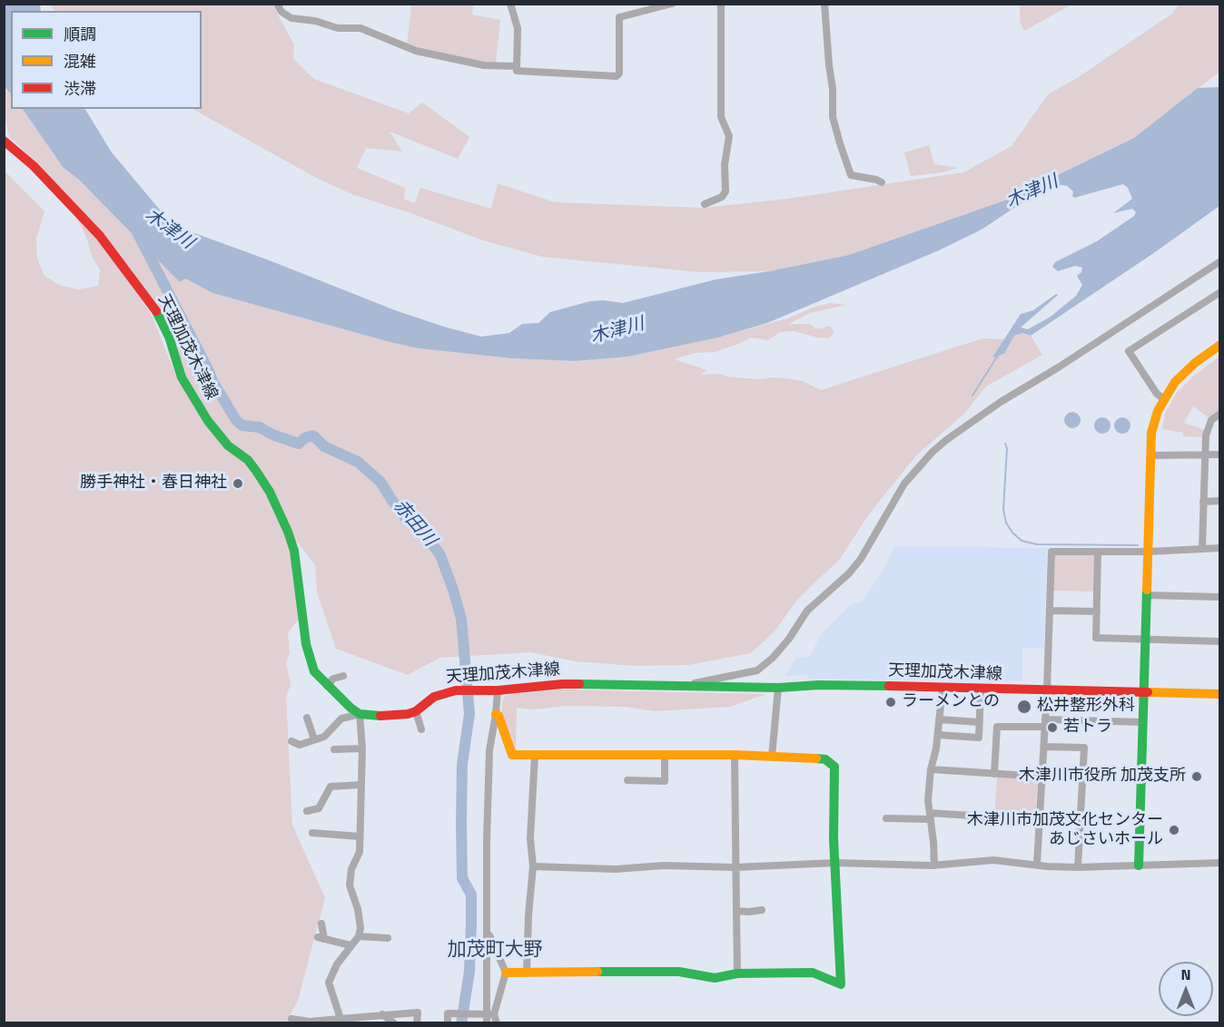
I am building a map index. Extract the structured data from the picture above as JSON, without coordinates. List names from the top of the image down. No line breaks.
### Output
{"streets":{"main road":["天理加茂木津線"]},"districts":["加茂町大野"],"water":["木津川","赤田川"],"places":["勝手神社・春日神社","ラーメンとの","松井整形外科","若トラ","木津川市役所 加茂支所","木津川市加茂文化センター あじさいホール"],"legend":["順調","混雑","渋滞"],"north":"top"}
